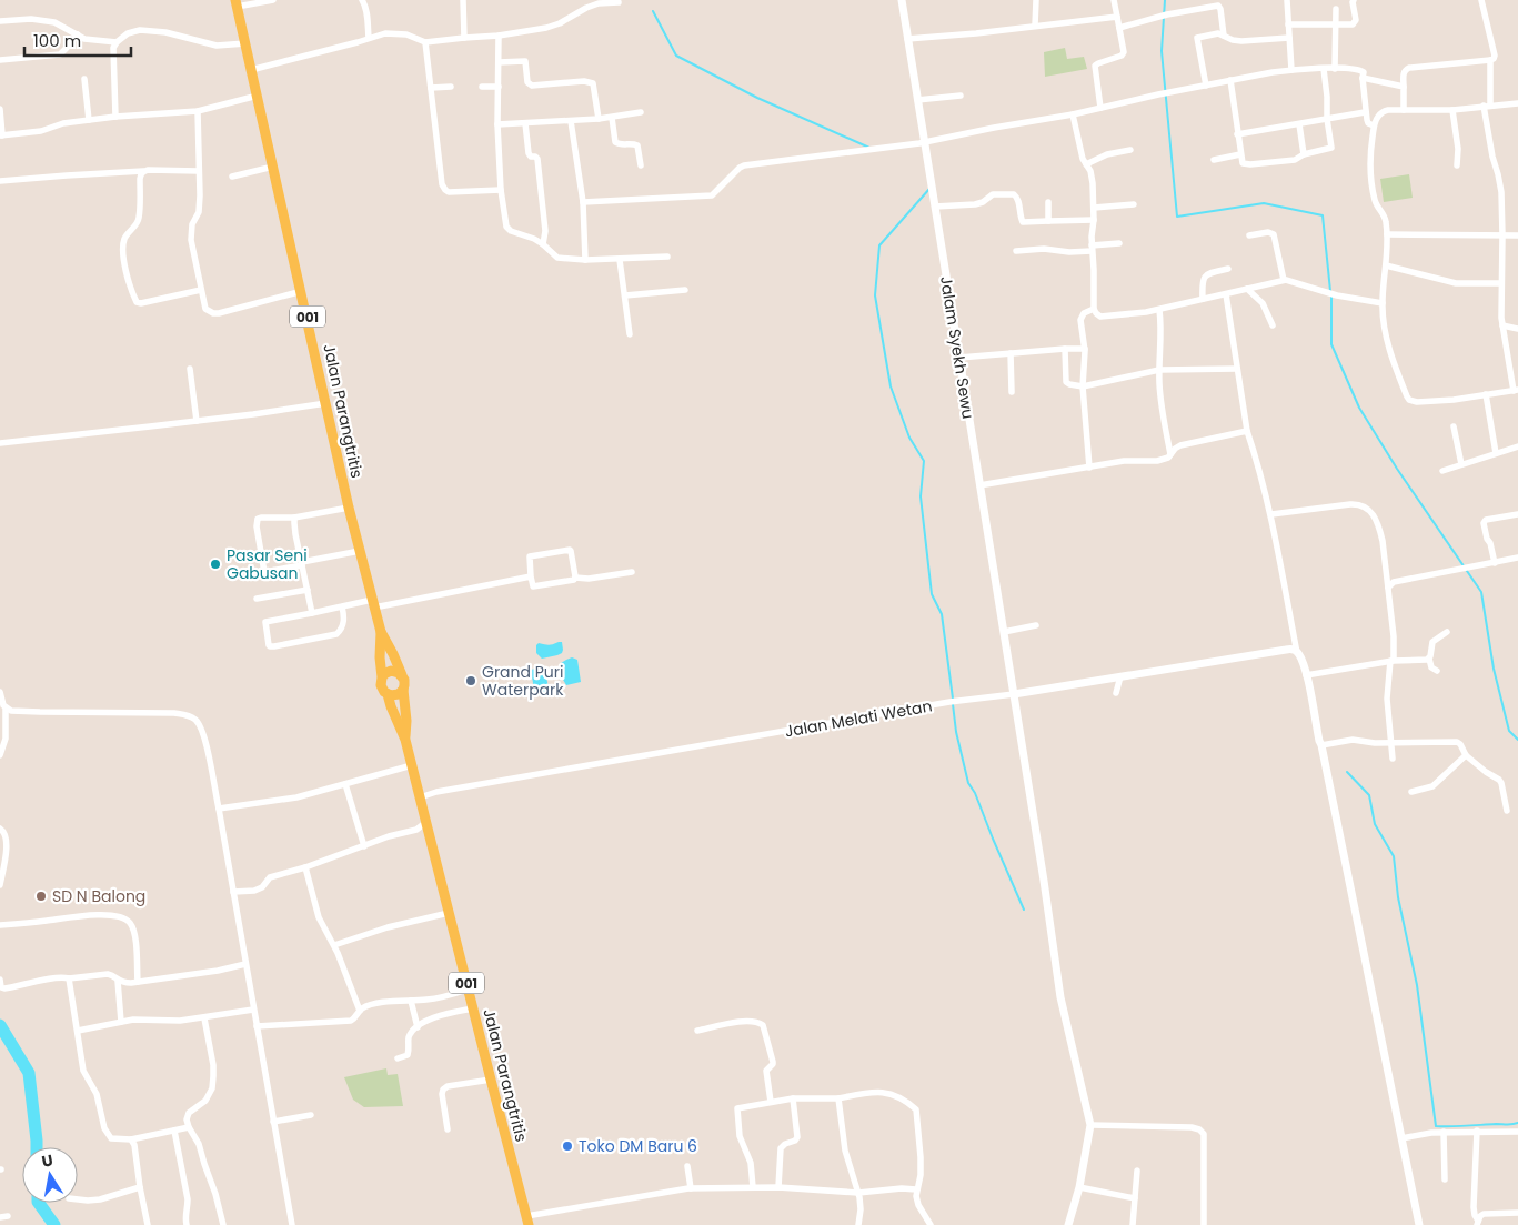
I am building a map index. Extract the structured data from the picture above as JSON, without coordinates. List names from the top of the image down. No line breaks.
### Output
{"streets":{"main road":["001","Jalan Parangtritis"],"street":["Jalam Syekh Sewu","Jalan Melati Wetan"]},"crossings":[["001","Jalan Parangtritis"],["Jalam Syekh Sewu","Jalan Melati Wetan"],["Jalan Parangtritis","Jalan Melati Wetan"]],"places":["Pasar Seni Gabusan","Grand Puri Waterpark","SD N Balong","Toko DM Baru 6"],"scale_bar":"100 m","north":"top"}
